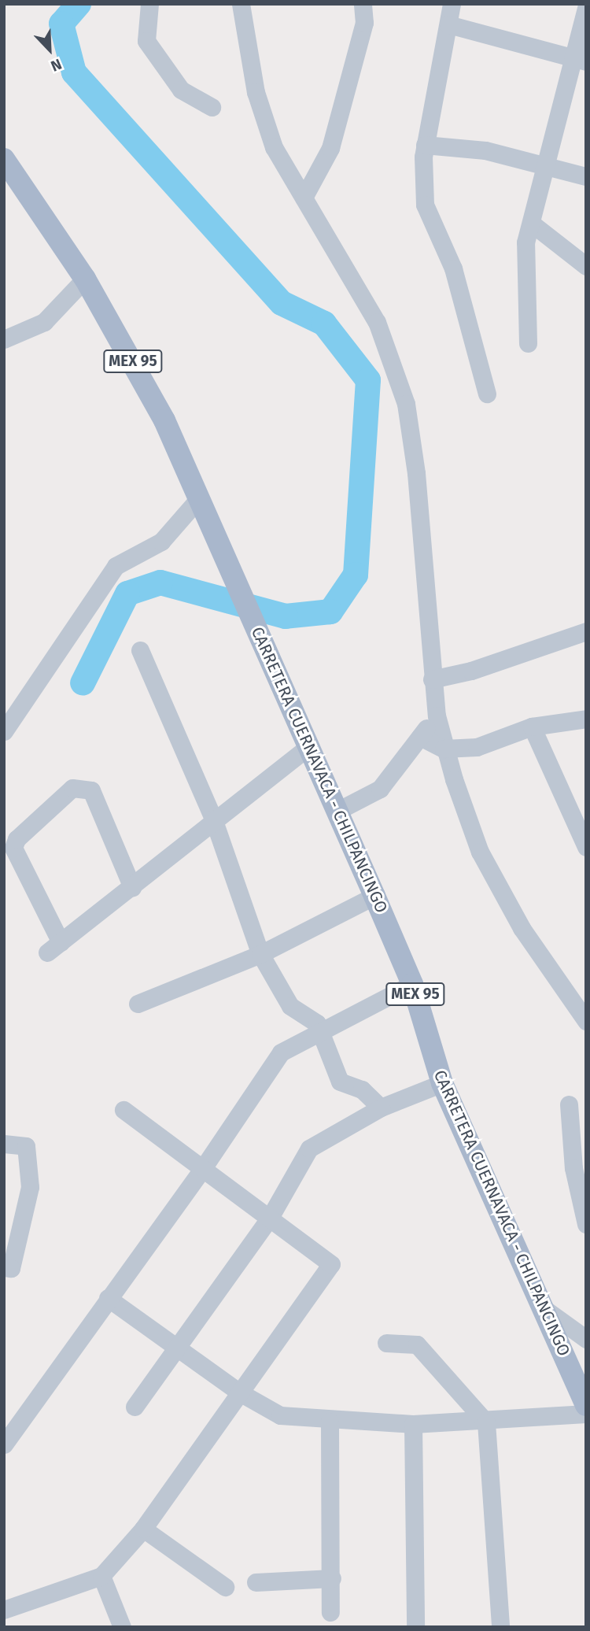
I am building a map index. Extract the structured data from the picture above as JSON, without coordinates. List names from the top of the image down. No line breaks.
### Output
{"streets":{"main road":["MEX 95","CARRETERA CUERNAVACA - CHILPANCINGO"]},"north":"bottom right"}
